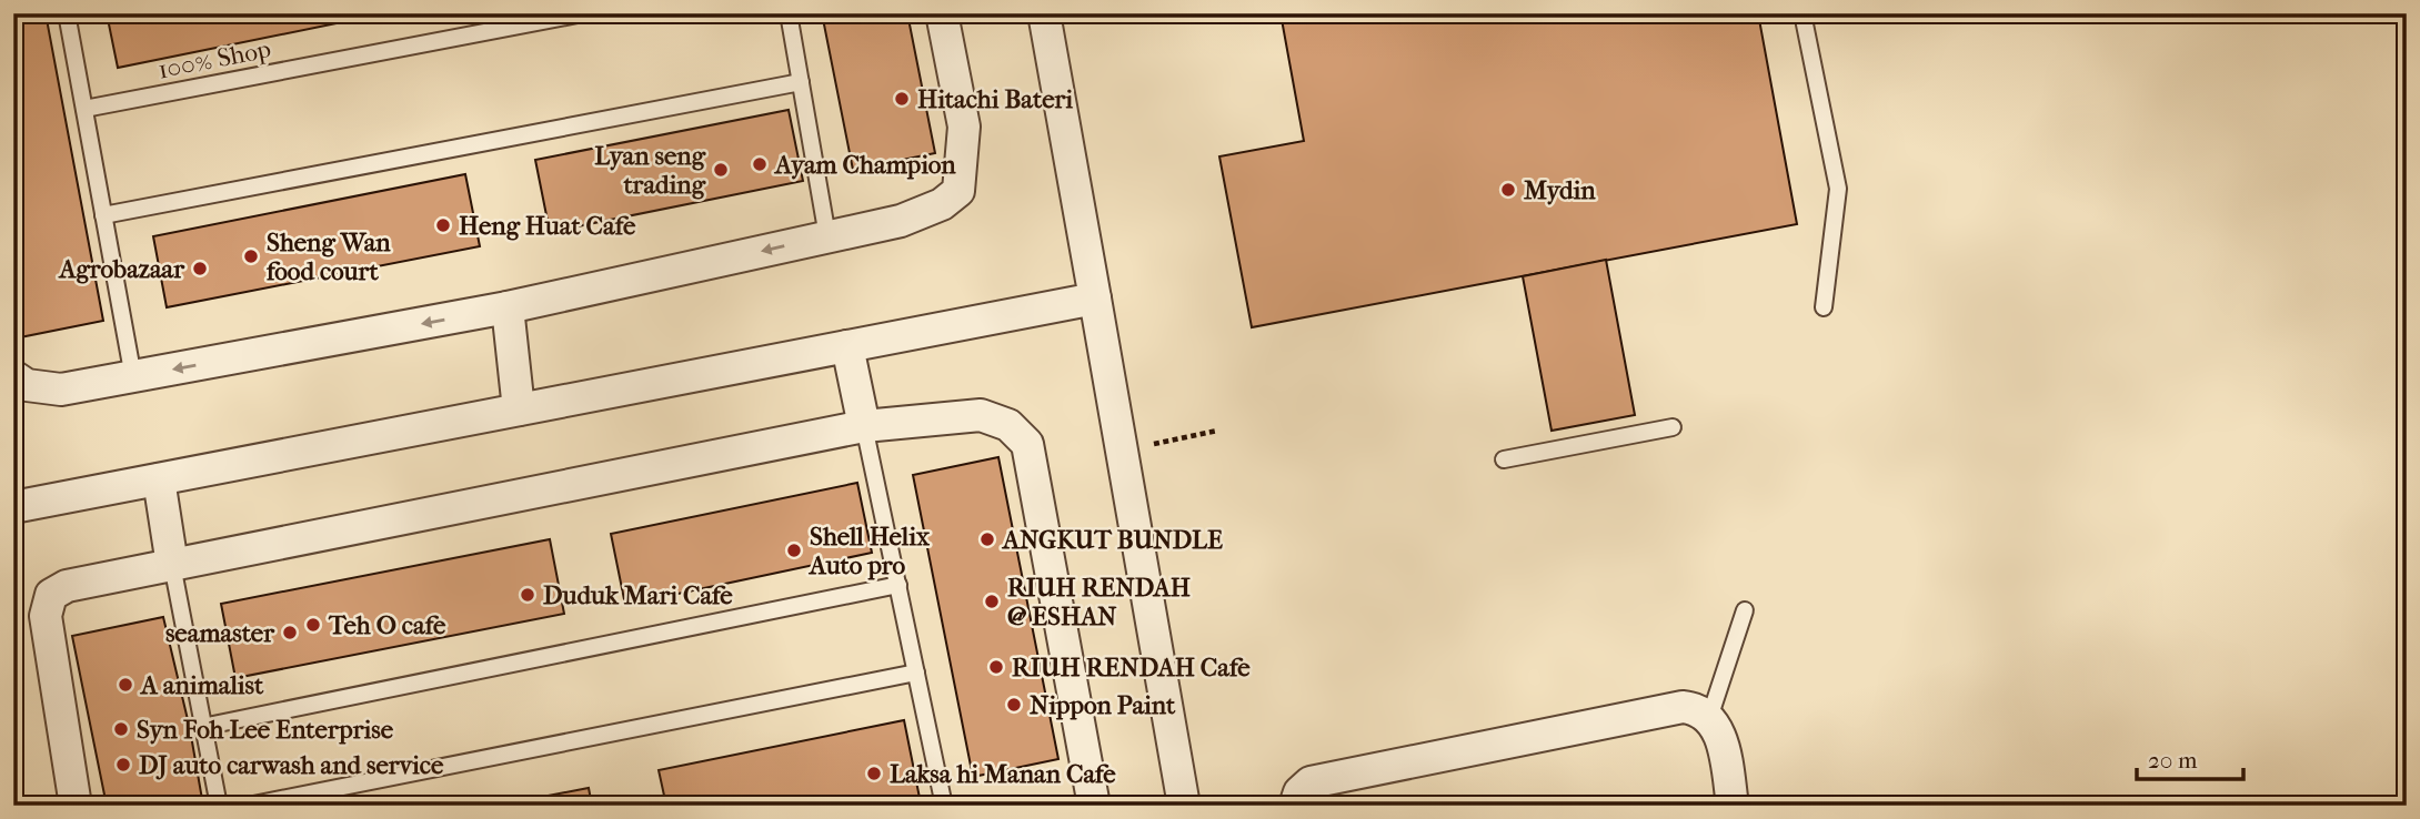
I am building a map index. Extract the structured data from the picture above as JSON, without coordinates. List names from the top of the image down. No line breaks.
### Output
{"streets":{"lane":["100% Shop"]},"places":["Hitachi Bateri","Ayam Champion","Lyan seng trading","Mydin","Heng Huat Cafe","Sheng Wan food court","Agrobazaar","ANGKUT BUNDLE","Shell Helix Auto pro","Duduk Mari Cafe","RIUH RENDAH @ ESHAN","Teh O cafe","seamaster","RIUH RENDAH Cafe","A animalist","Nippon Paint","Syn Foh Lee Enterprise","DJ auto carwash and service","Laksa hi Manan Cafe"],"scale_bar":"20 m"}
